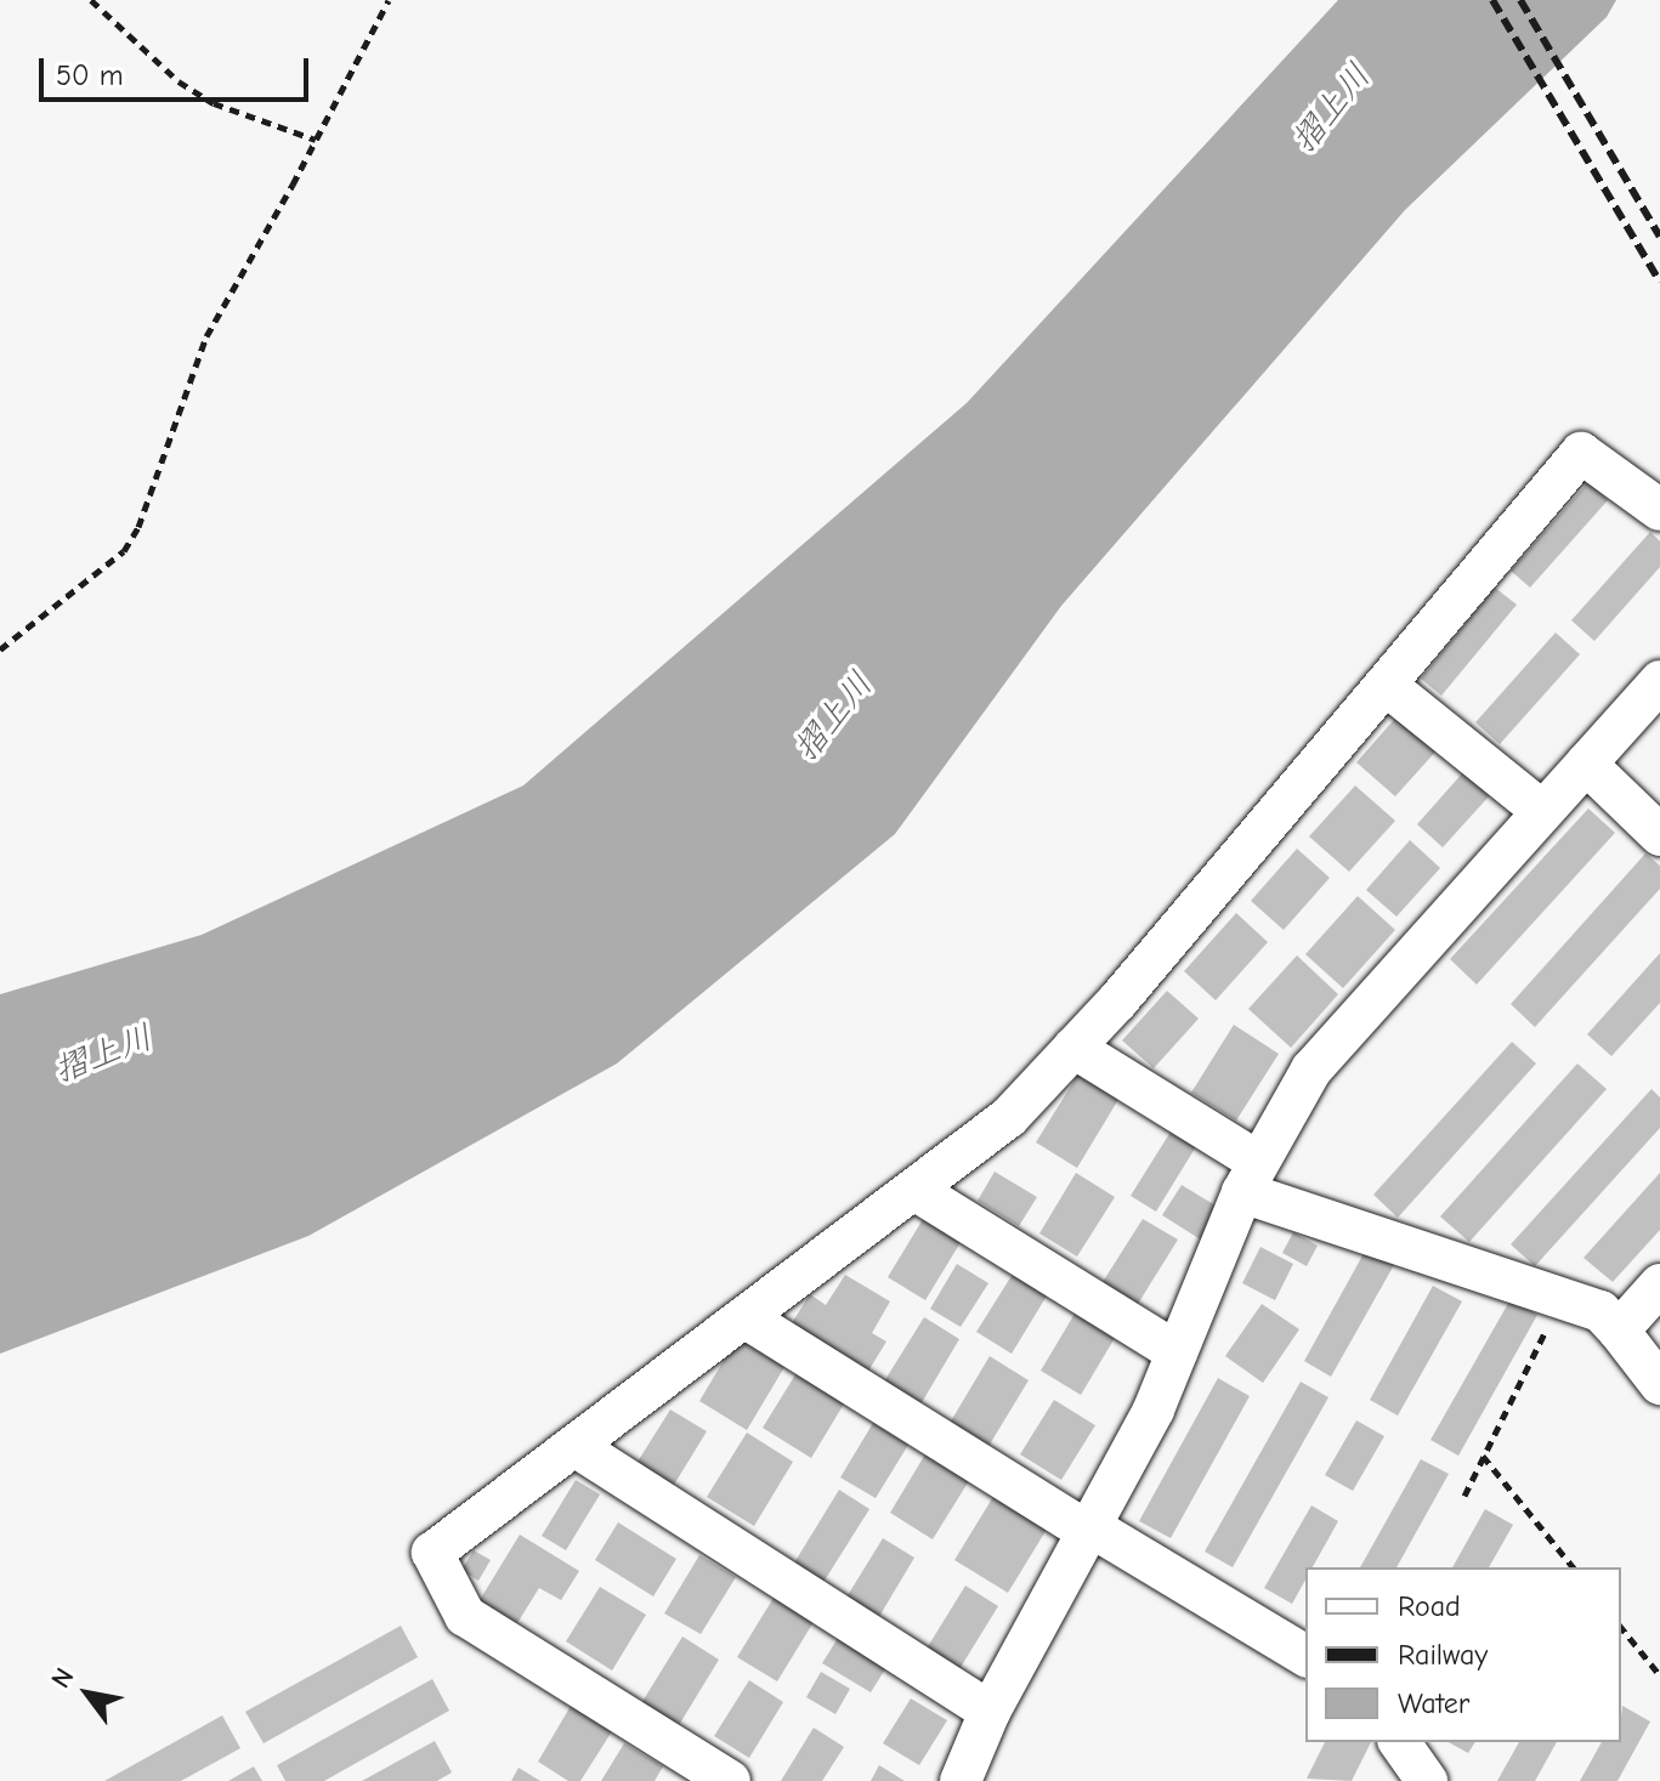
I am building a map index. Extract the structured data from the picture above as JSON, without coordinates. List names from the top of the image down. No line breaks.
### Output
{"water":["摺上川"],"legend":["Road","Railway","Water"],"scale_bar":"50 m","north":"top left"}
